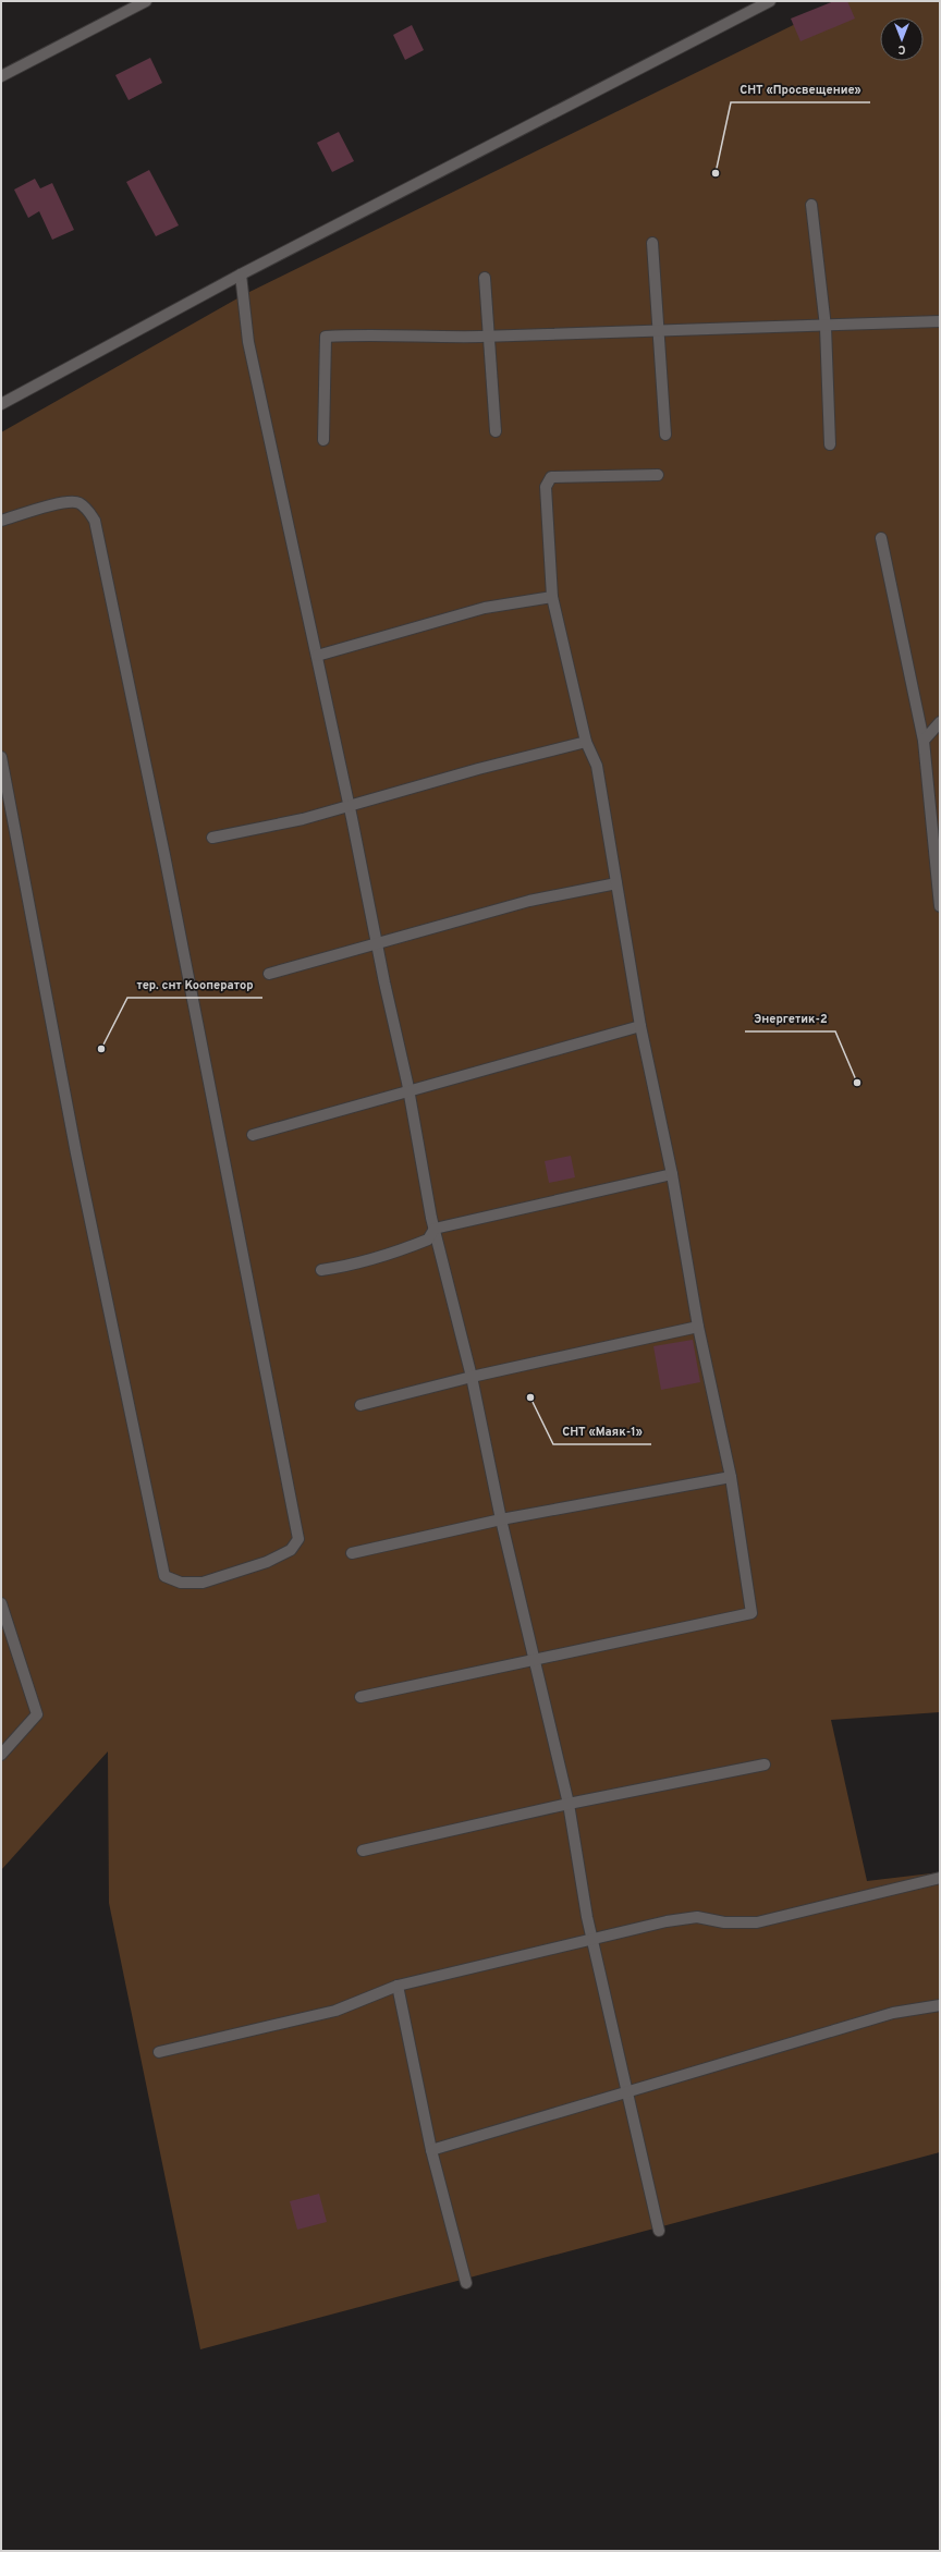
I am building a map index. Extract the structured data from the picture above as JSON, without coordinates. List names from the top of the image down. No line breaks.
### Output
{"places":["СНТ «Просвещение»","тер. снт Кооператор","Энергетик-2","СНТ «Маяк-1»"],"north":"bottom"}
